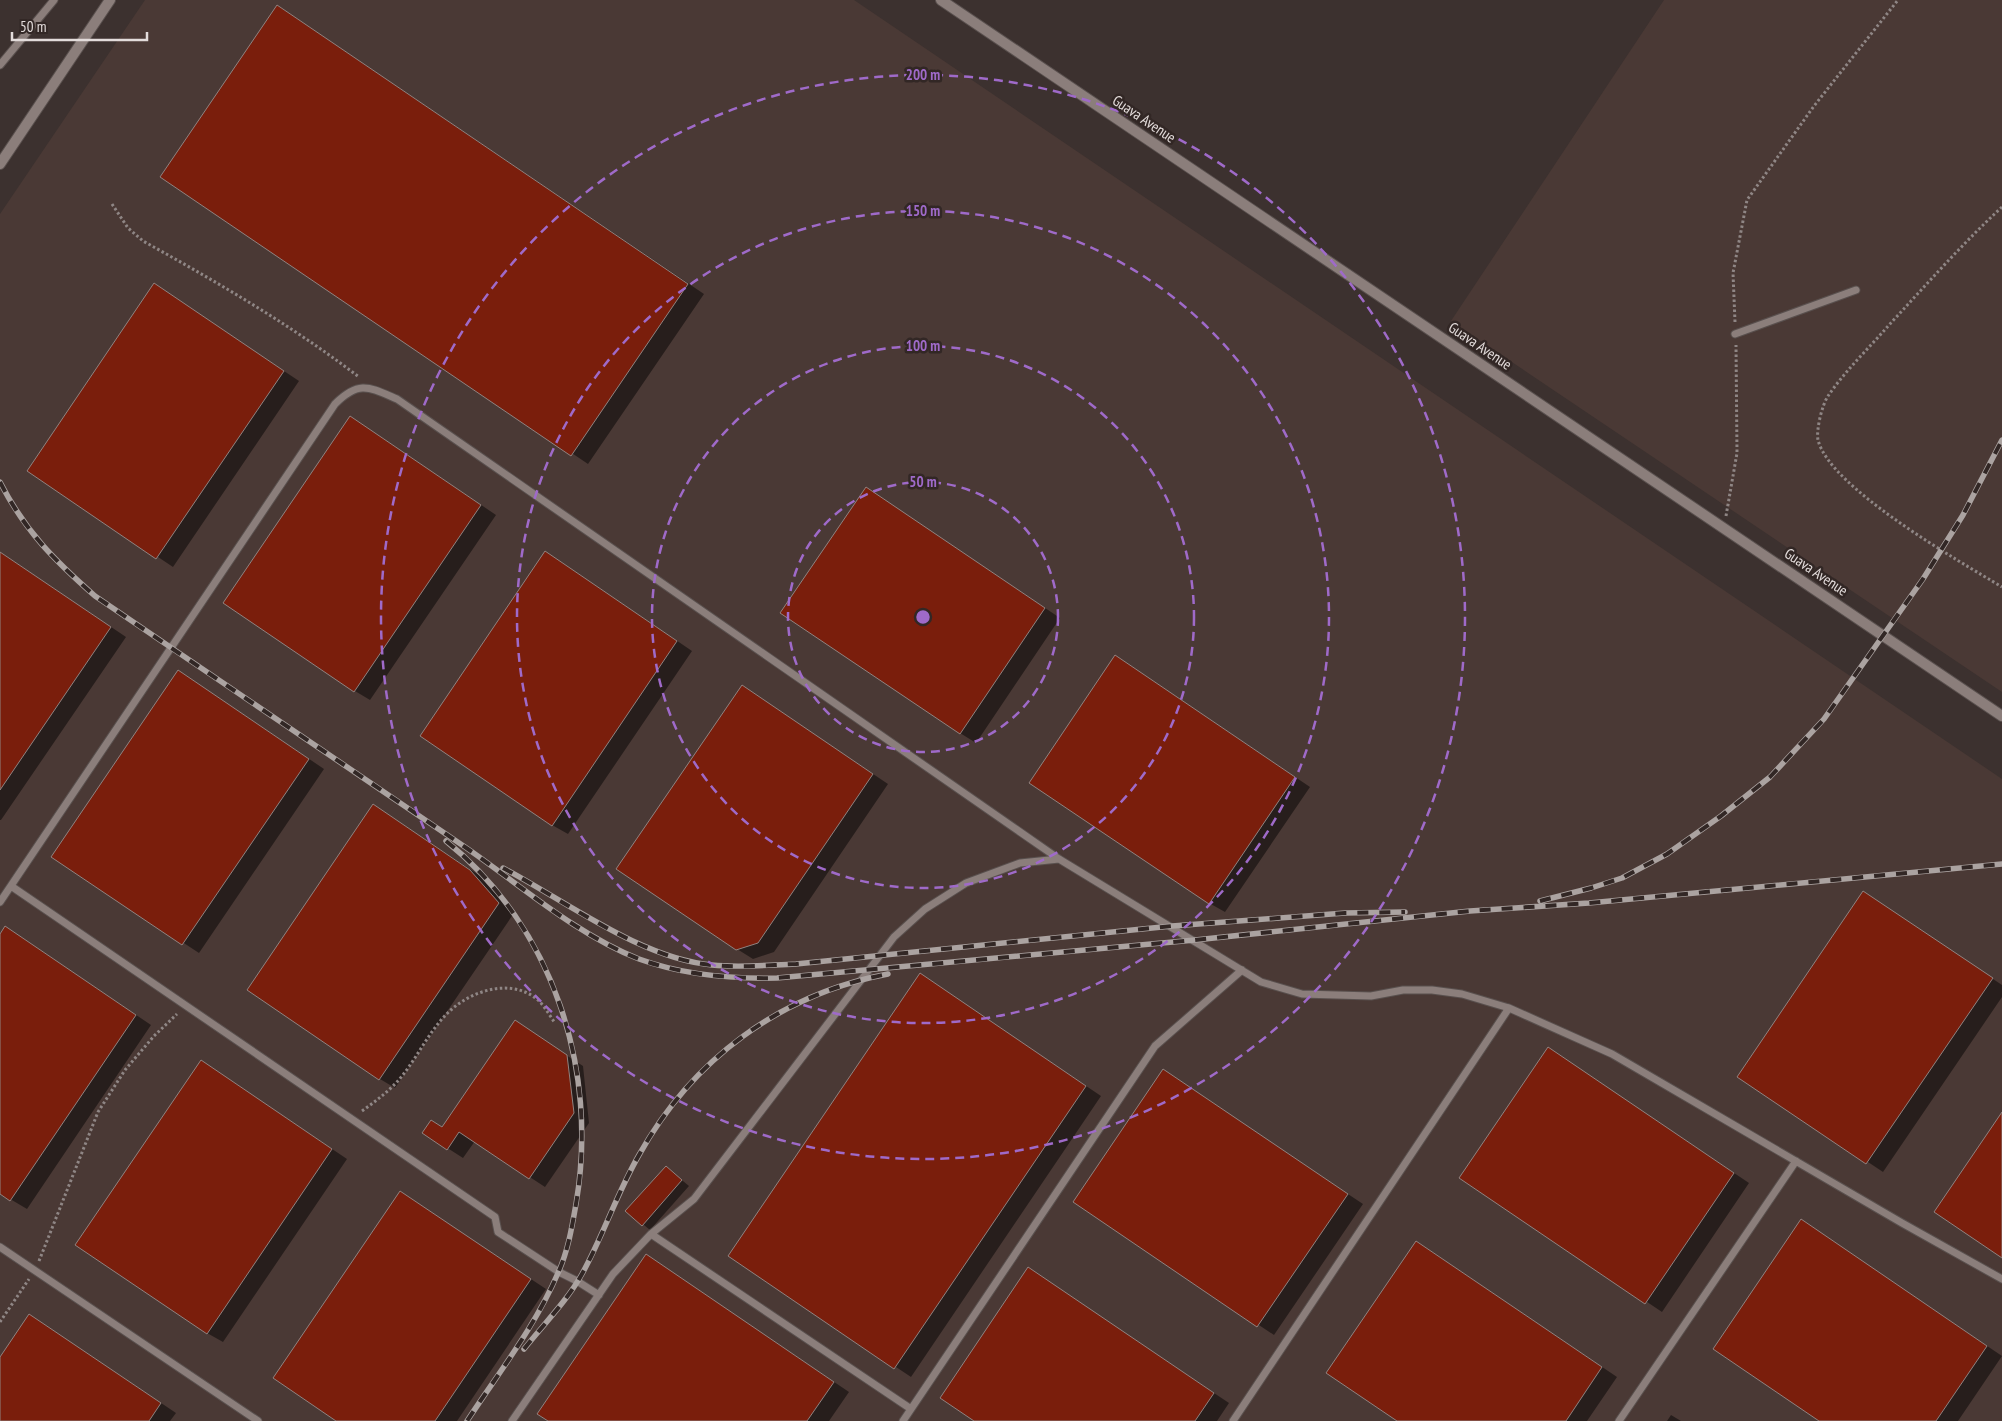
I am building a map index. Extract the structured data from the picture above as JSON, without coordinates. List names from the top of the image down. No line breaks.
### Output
{"streets":{"street":["Guava Avenue"]},"scale_bar":"50 m","rings":["200 m","150 m","100 m","50 m"]}
